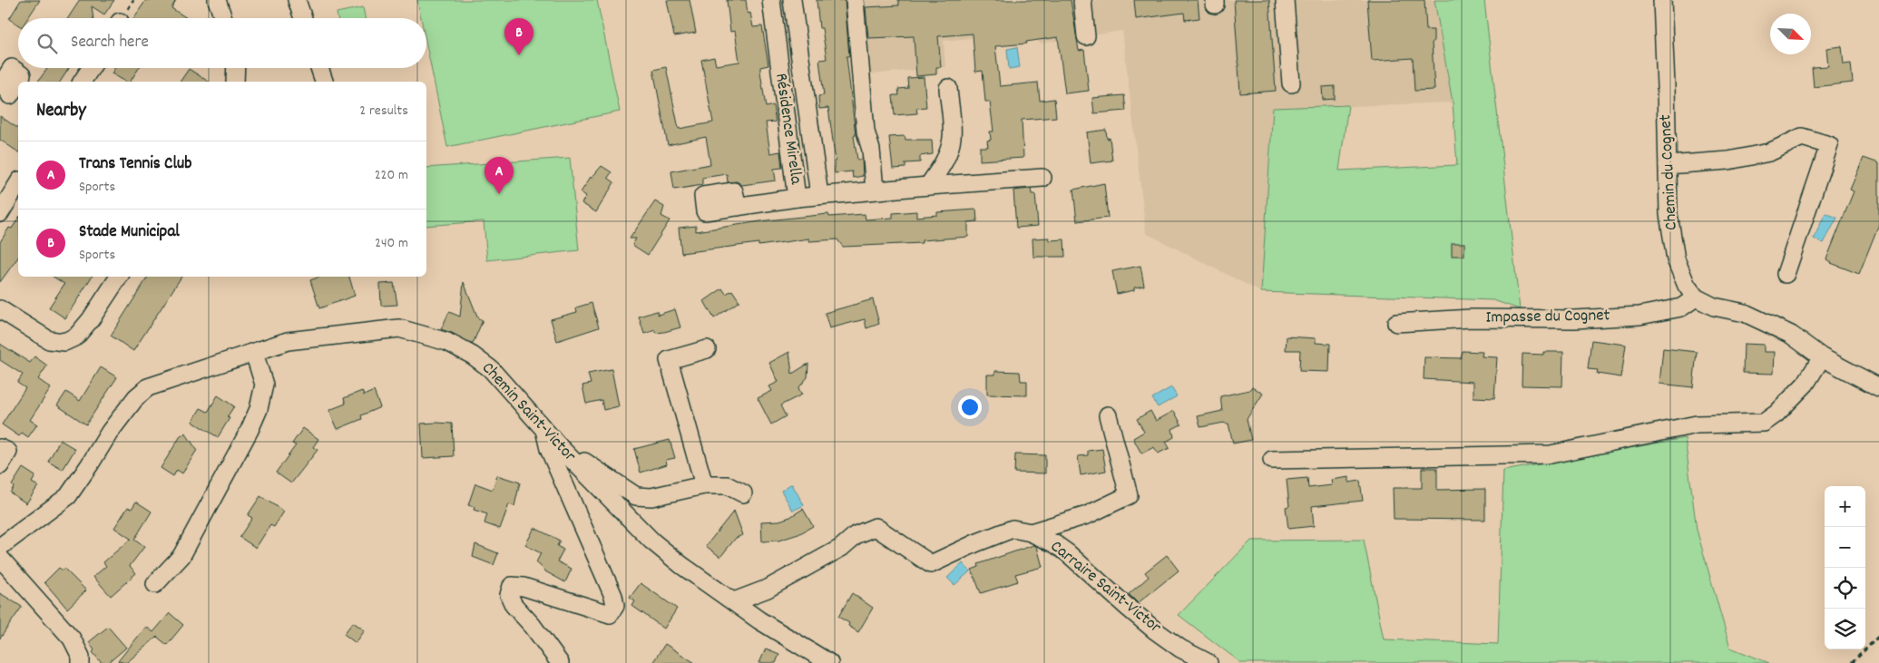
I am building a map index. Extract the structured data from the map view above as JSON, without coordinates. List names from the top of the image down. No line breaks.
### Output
{"streets":{"street":["Résidence Mirella","Chemin du Cognet","Impasse du Cognet","Chemin Saint-Victor","Carraire Saint-Victor"]},"crossings":[["Chemin du Cognet","Impasse du Cognet"],["Chemin Saint-Victor","Carraire Saint-Victor"]],"north":"bottom right","page":{"pins":["B","A"],"search":"Search here","heading":["Nearby","2 results"],"list":[{"mark":"A","name":"Trans Tennis Club","note":"Sports","value":"220 m"},{"mark":"B","name":"Stade Municipal","note":"Sports","value":"240 m"}],"map_buttons":["+","−"]}}
